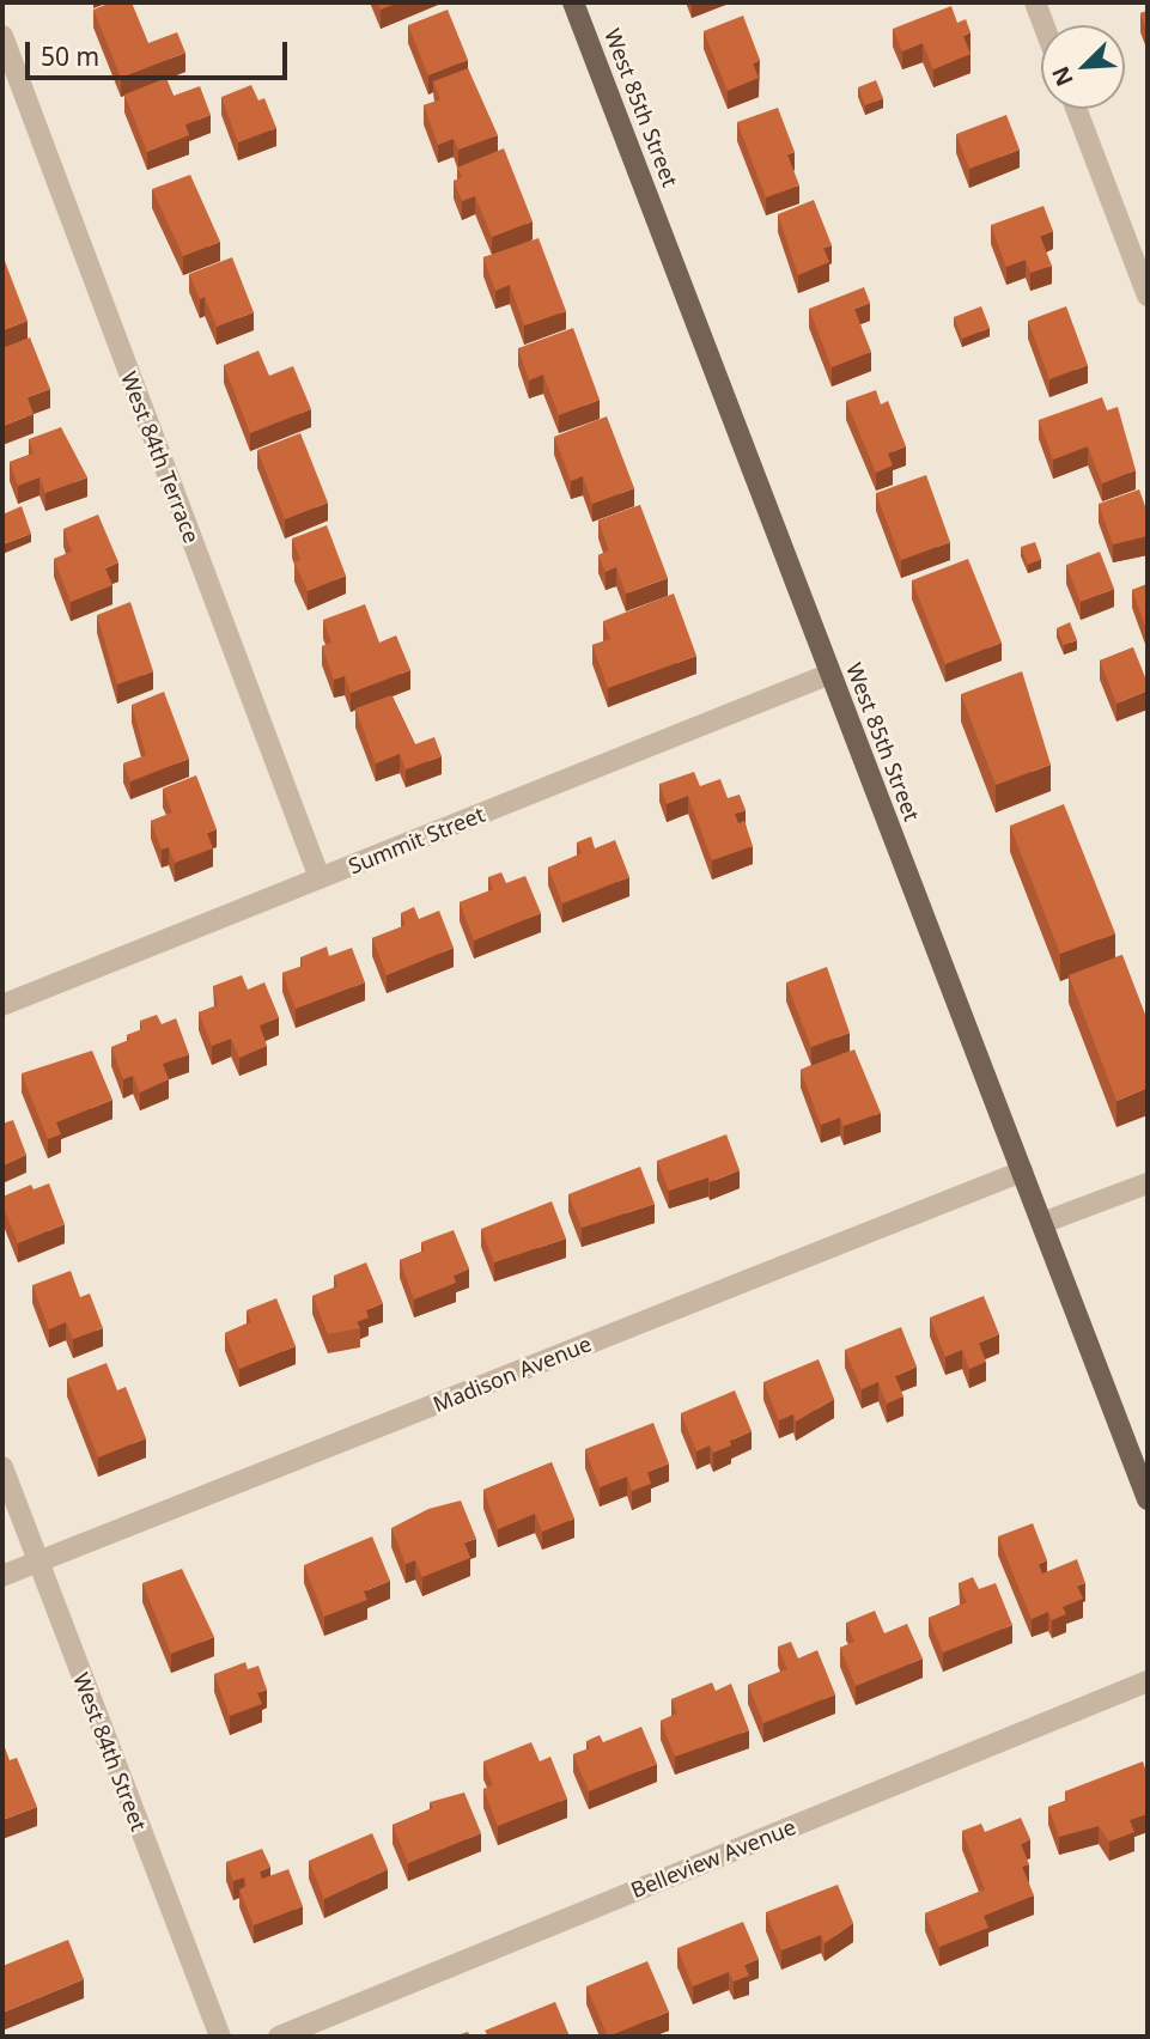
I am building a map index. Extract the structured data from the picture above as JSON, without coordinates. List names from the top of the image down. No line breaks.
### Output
{"streets":{"main road":["West 85th Street"],"street":["West 84th Terrace","Summit Street","Madison Avenue","West 84th Street","Belleview Avenue"]},"crossings":[["West 85th Street","Summit Street"],["West 85th Street","Madison Avenue"],["West 84th Terrace","Summit Street"],["Madison Avenue","West 84th Street"]],"scale_bar":"50 m","north":"bottom left"}
